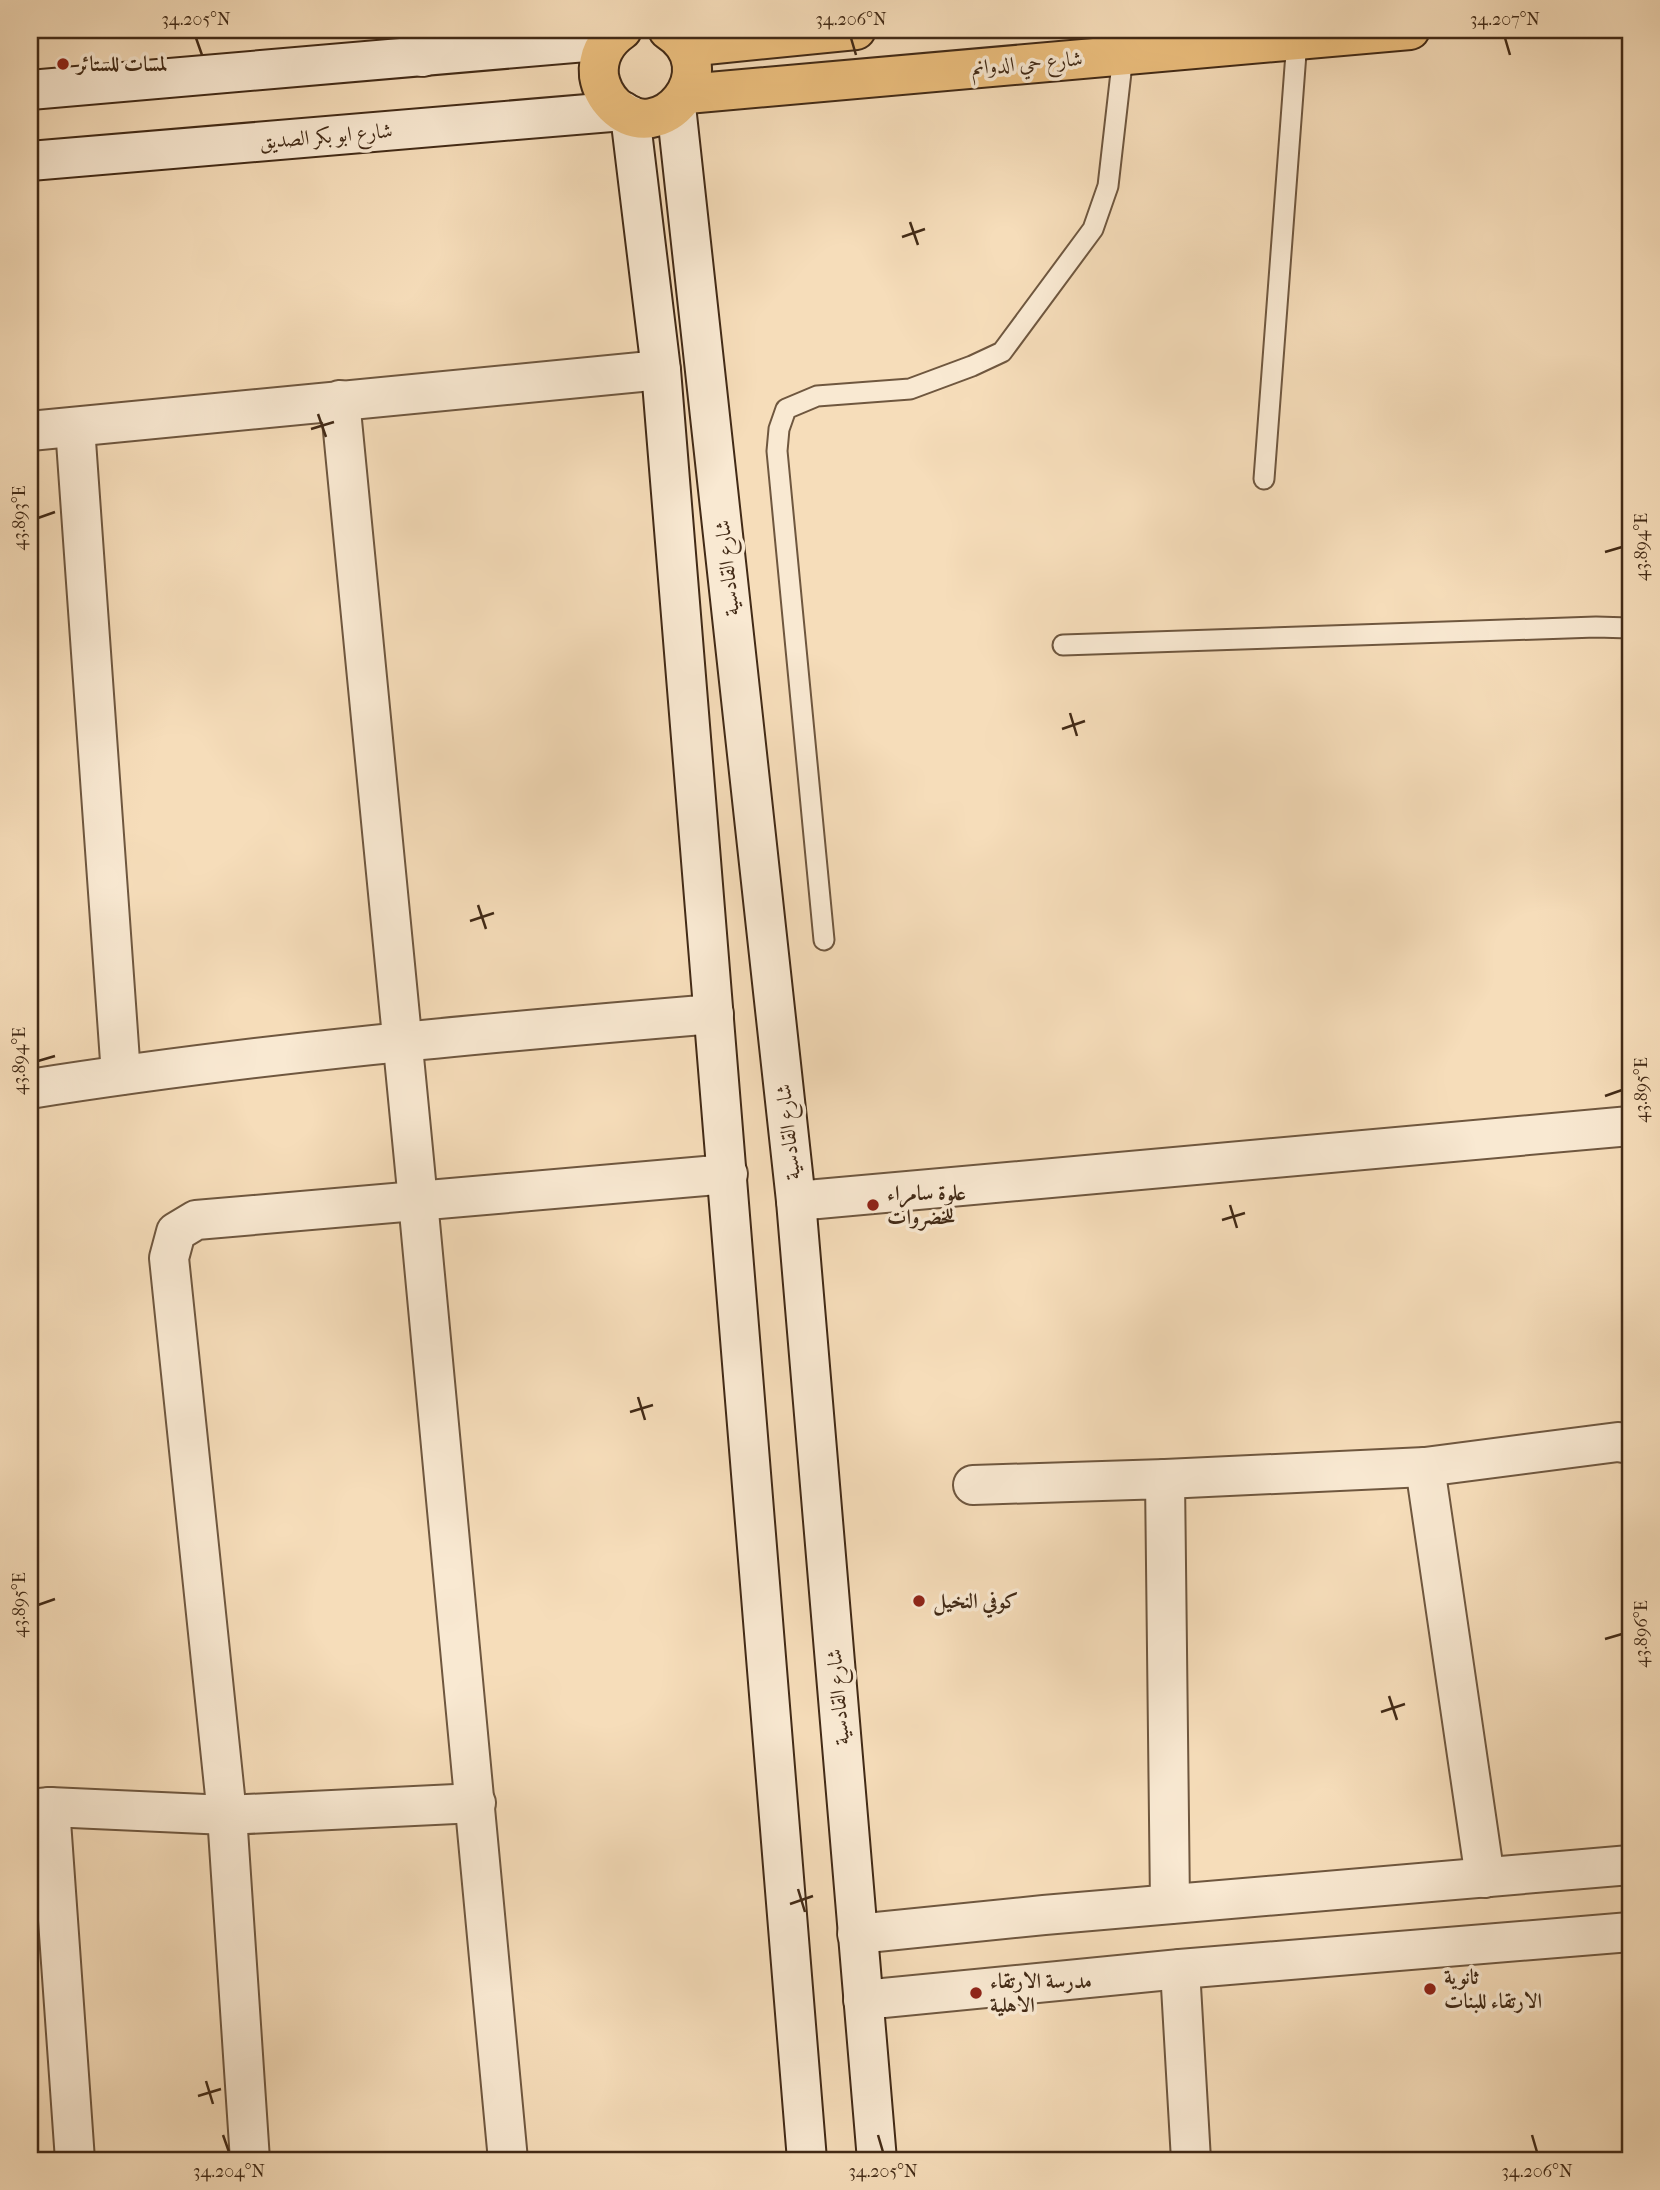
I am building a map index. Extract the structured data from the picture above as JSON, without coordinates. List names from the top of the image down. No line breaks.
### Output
{"streets":{"main road":["شارع حي الدوانم"],"street":["شارع ابو بكر الصديق","شارع القادسية"]},"crossings":[["شارع حي الدوانم","شارع ابو بكر الصديق"],["شارع حي الدوانم","شارع القادسية"]],"places":["لمسات للستائر","علوة سامراء للخضروات","كوفي النخيل","ثانوية الارتقاء للبنات","مدرسة الارتقاء الاهلية"],"coordinates":["34.205°N","34.206°N","34.207°N","43.893°E","43.894°E","43.895°E","43.896°E","34.204°N"]}
